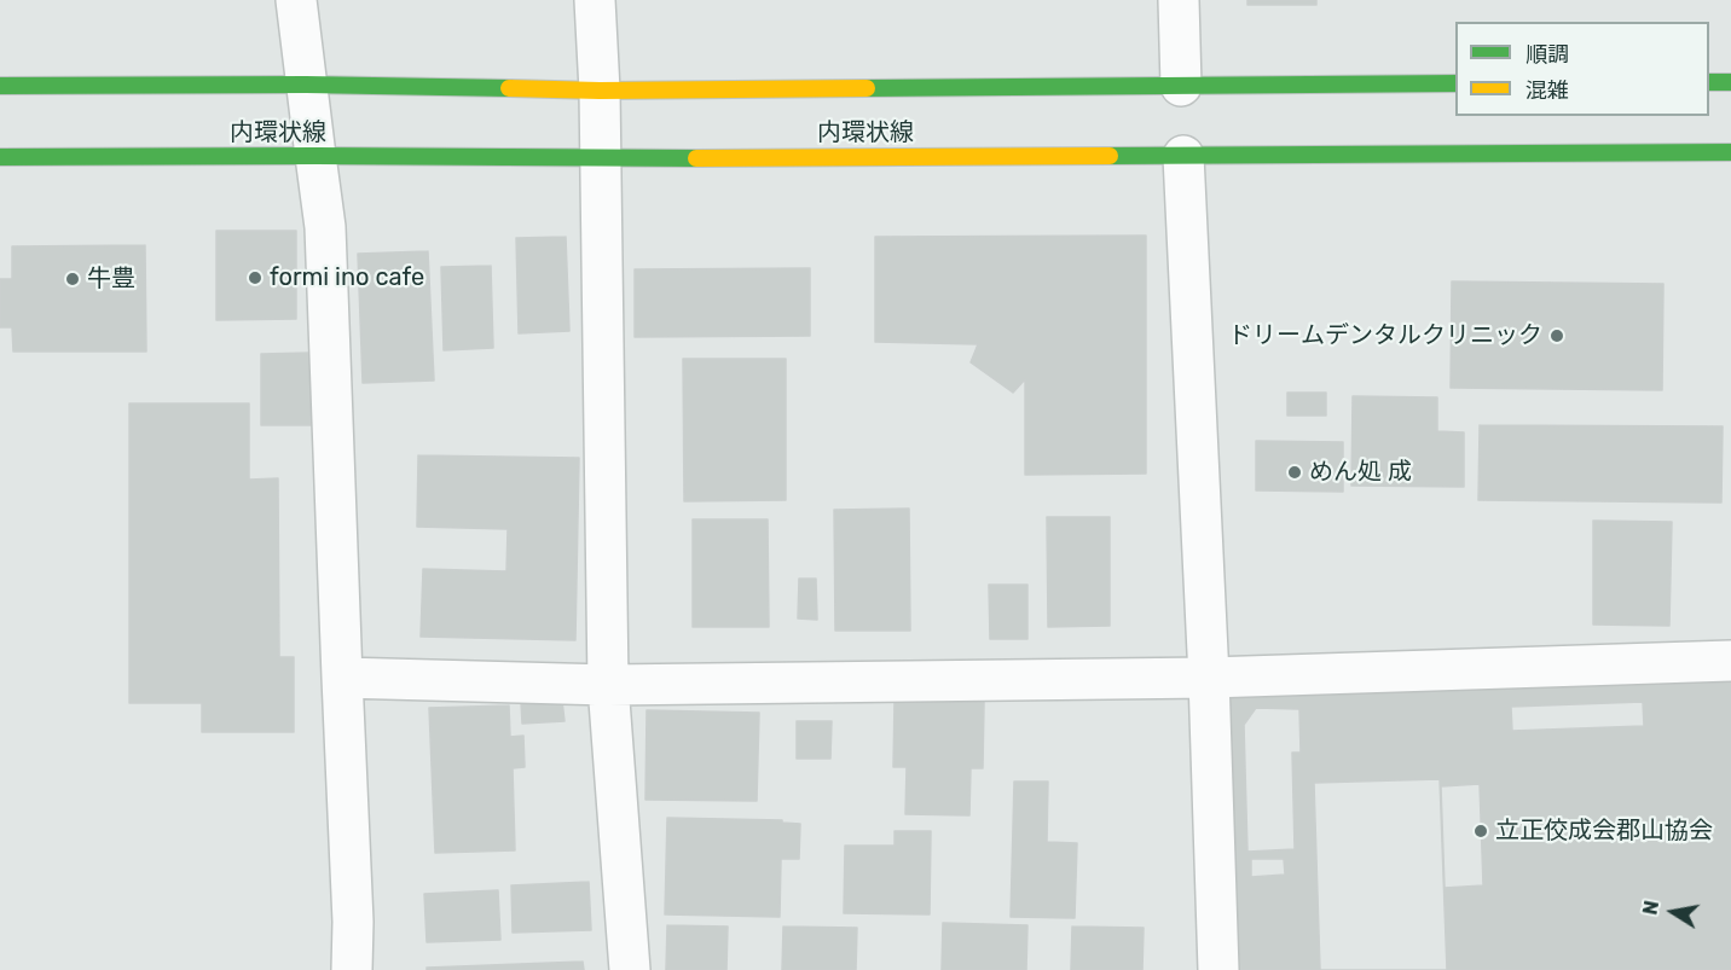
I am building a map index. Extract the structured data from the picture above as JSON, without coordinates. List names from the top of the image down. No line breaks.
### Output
{"streets":{"street":["内環状線"]},"places":["formi ino cafe","牛豊","ドリームデンタルクリニック","めん処 成","立正佼成会郡山協会"],"legend":["順調","混雑"],"north":"left"}
